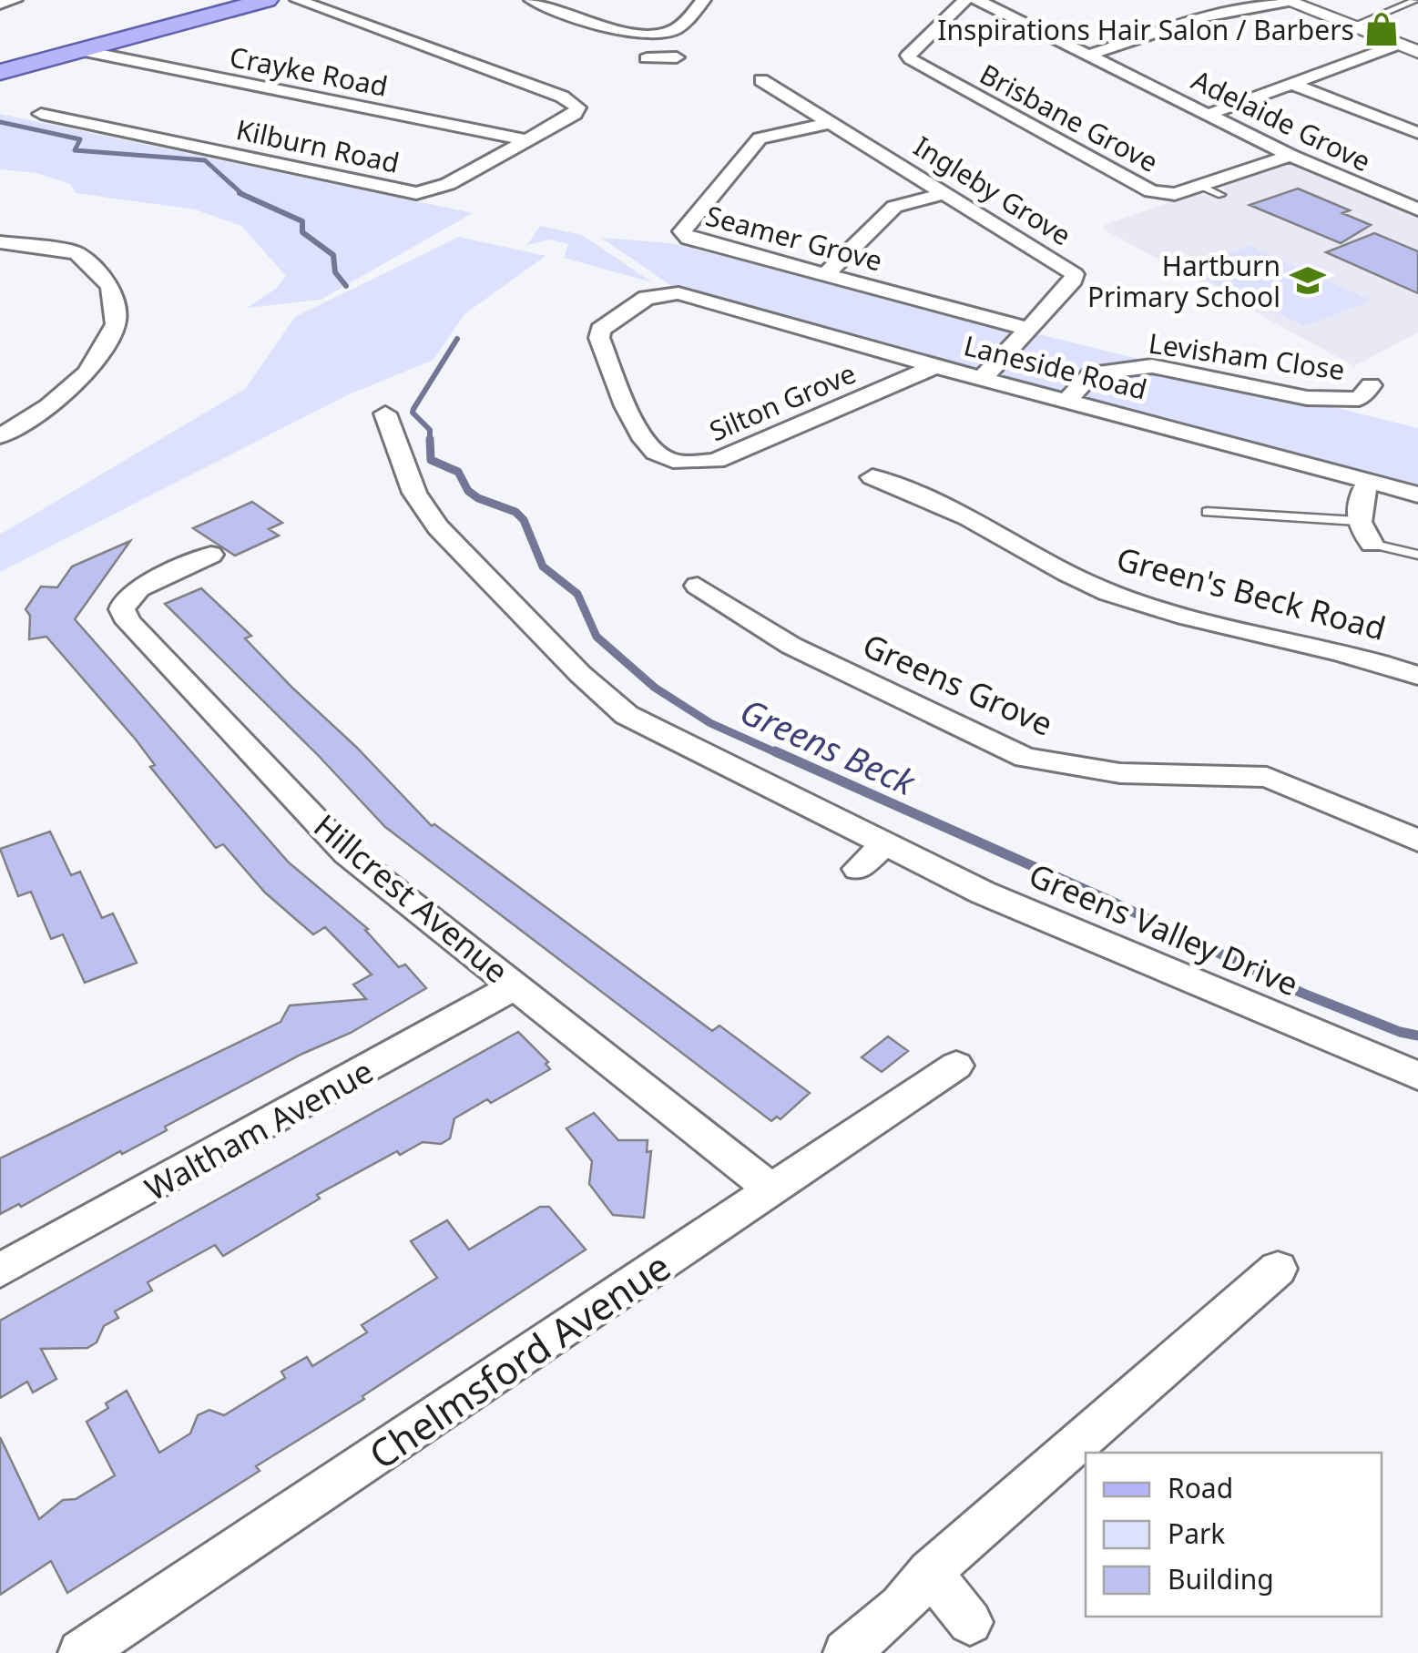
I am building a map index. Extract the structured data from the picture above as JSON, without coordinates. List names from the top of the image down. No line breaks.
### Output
{"streets":{"street":["Crayke Road","Brisbane Grove","Adelaide Grove","Kilburn Road","Ingleby Grove","Seamer Grove","Levisham Close","Laneside Road","Silton Grove","Green's Beck Road","Greens Grove","Hillcrest Avenue","Greens Valley Drive","Waltham Avenue","Chelmsford Avenue"]},"crossings":[["Crayke Road","Kilburn Road"],["Brisbane Grove","Adelaide Grove"],["Ingleby Grove","Seamer Grove"],["Ingleby Grove","Laneside Road"],["Levisham Close","Laneside Road"],["Laneside Road","Silton Grove"],["Hillcrest Avenue","Waltham Avenue"],["Hillcrest Avenue","Chelmsford Avenue"]],"water":["Greens Beck"],"places":{"shop":["Inspirations Hair Salon / Barbers"],"school or university":["Hartburn Primary School"]},"legend":["Road","Park","Building"]}
